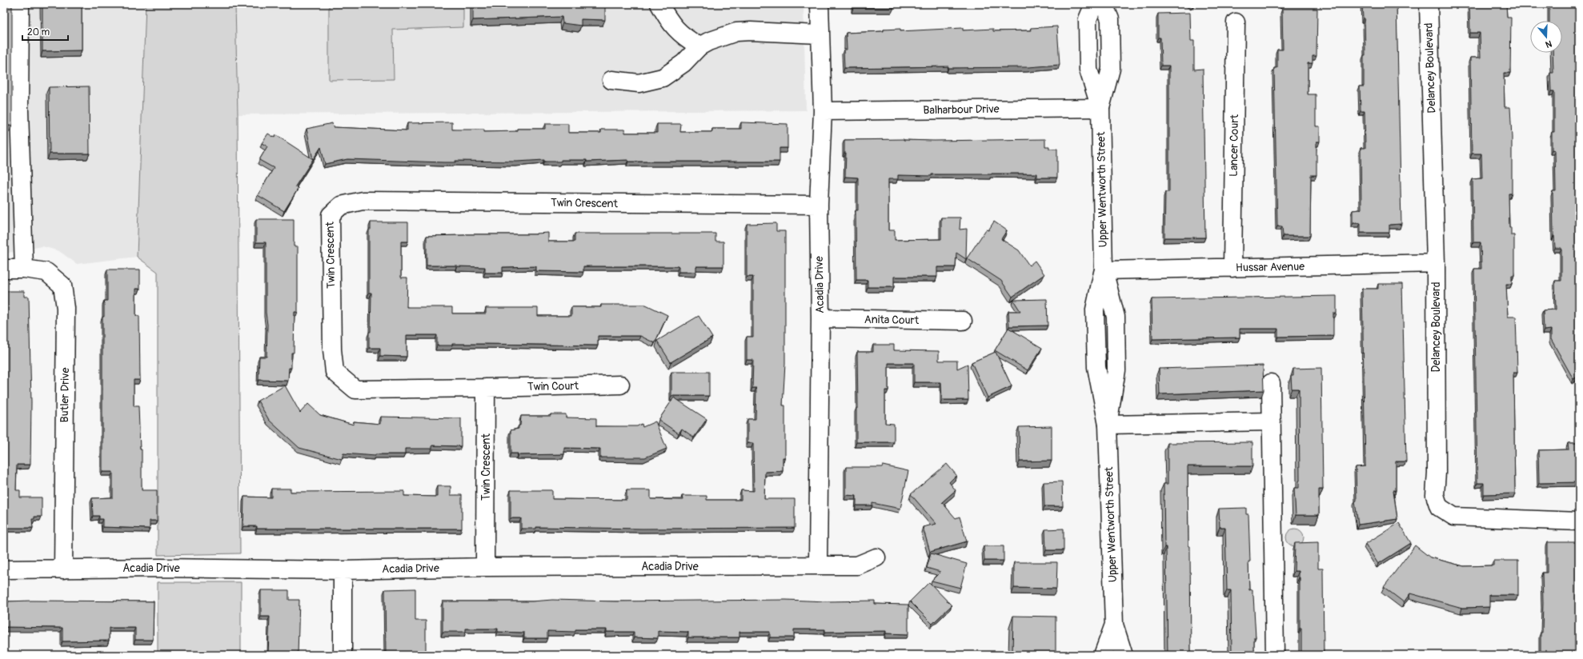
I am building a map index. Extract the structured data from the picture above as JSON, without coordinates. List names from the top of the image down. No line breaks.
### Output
{"streets":{"street":["Delancey Boulevard","Balharbour Drive","Lancer Court","Upper Wentworth Street","Twin Crescent","Hussar Avenue","Acadia Drive","Anita Court","Twin Court","Butler Drive"]},"crossings":[["Delancey Boulevard","Hussar Avenue"],["Balharbour Drive","Upper Wentworth Street"],["Balharbour Drive","Acadia Drive"],["Lancer Court","Hussar Avenue"],["Upper Wentworth Street","Hussar Avenue"],["Twin Crescent","Acadia Drive"],["Twin Crescent","Twin Court"],["Acadia Drive","Anita Court"],["Acadia Drive","Butler Drive"]],"scale_bar":"20 m","north":"bottom"}
